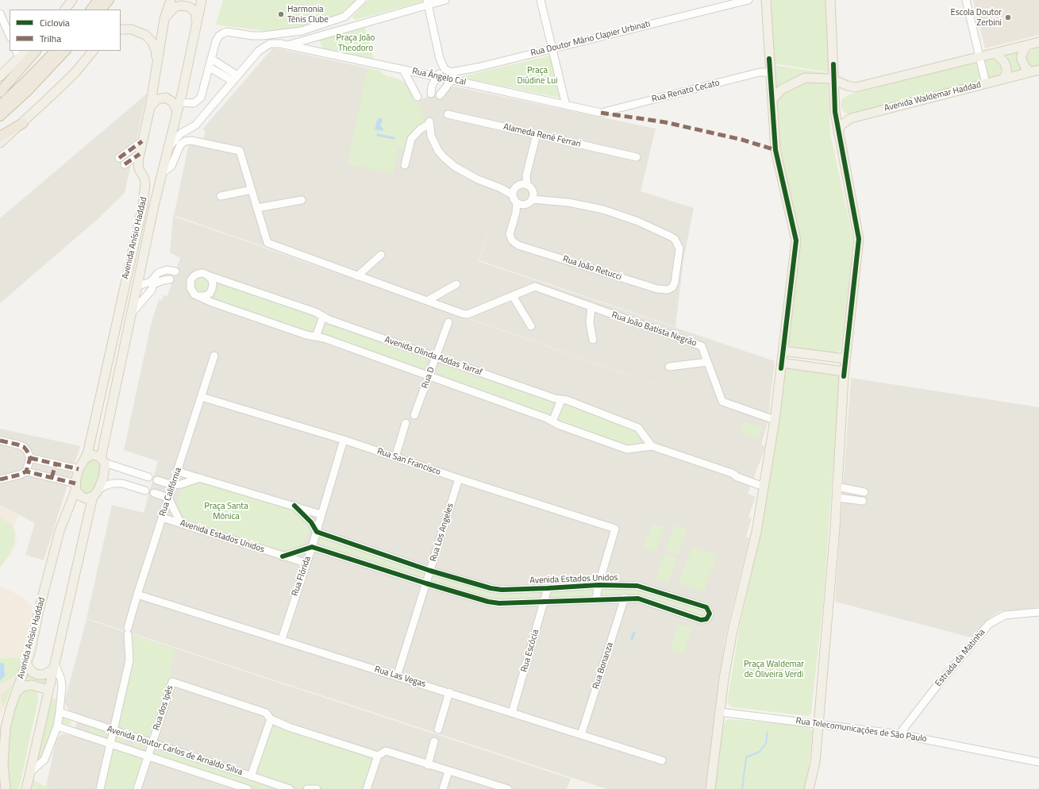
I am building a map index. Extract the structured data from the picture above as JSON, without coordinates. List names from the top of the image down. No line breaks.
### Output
{"streets":{"main road":["Avenida Waldemar Haddad","Avenida Anísio Haddad"],"street":["Rua Doutor Mário Clapier Urbinati","Rua Ângelo Cal","Rua Renato Cecato","Alameda René Ferrari","Rua João Retucci","Rua João Batista Negrão","Avenida Olinda Addas Tarraf","Rua D","Rua San Francisco","Rua Califórnia","Rua Los Angeles","Avenida Estados Unidos","Rua Flórida","Rua Escócia","Estrada da Matinha","Rua Bonanza","Rua Las Vegas","Rua dos Ipês","Rua Telecomunicações de São Paulo","Avenida Doutor Carlos de Arnaldo Silva"]},"crossings":[["Rua Ângelo Cal","Rua Renato Cecato"],["Avenida Olinda Addas Tarraf","Rua D"],["Rua San Francisco","Rua Califórnia"],["Rua San Francisco","Rua Los Angeles"],["Rua San Francisco","Avenida Estados Unidos"],["Rua San Francisco","Rua Flórida"],["Rua Califórnia","Avenida Estados Unidos"],["Rua Califórnia","Rua Las Vegas"],["Rua Califórnia","Avenida Doutor Carlos de Arnaldo Silva"],["Rua Los Angeles","Avenida Estados Unidos"],["Rua Los Angeles","Rua Las Vegas"],["Avenida Estados Unidos","Rua Flórida"],["Avenida Estados Unidos","Rua Escócia"],["Avenida Estados Unidos","Rua Bonanza"],["Rua Flórida","Rua Las Vegas"],["Rua Escócia","Rua Las Vegas"],["Estrada da Matinha","Rua Telecomunicações de São Paulo"],["Rua Bonanza","Rua Las Vegas"],["Rua dos Ipês","Avenida Doutor Carlos de Arnaldo Silva"]],"parks":["Praça João Theodoro","Praça Diúdine Lui","Praça Santa Mônica","Praça Waldemar de Oliveira Verdi"],"places":["Harmonia Tênis Clube","Escola Doutor Zerbini"],"legend":["Ciclovia","Trilha"]}
